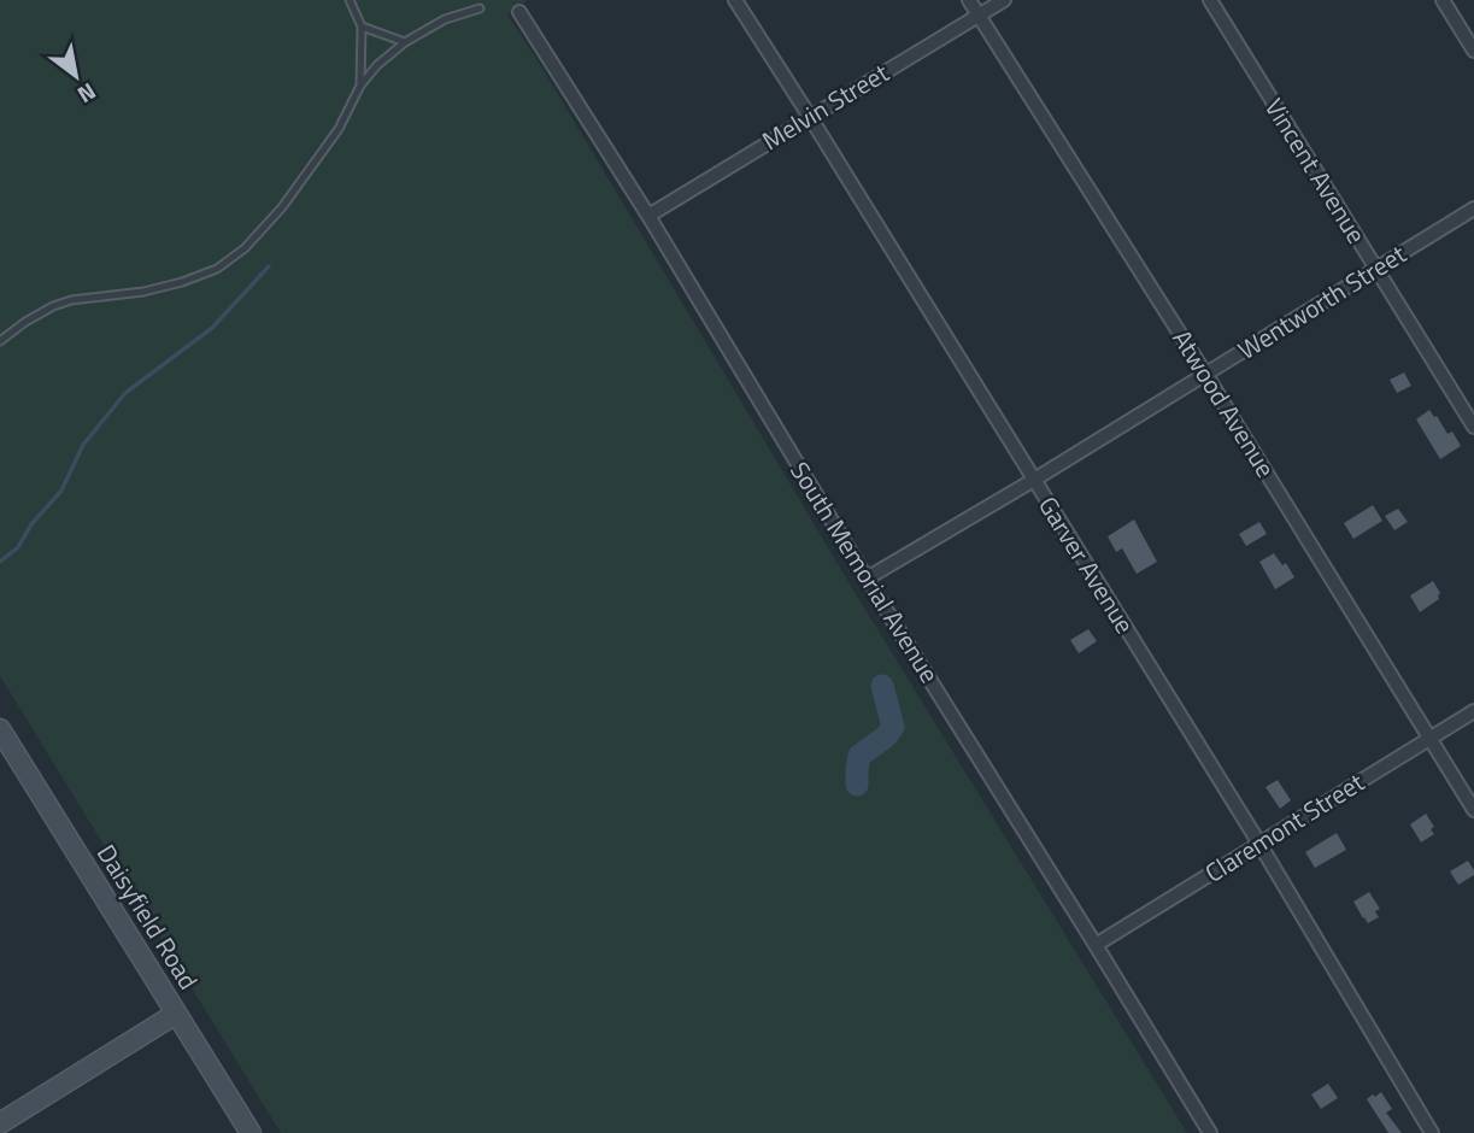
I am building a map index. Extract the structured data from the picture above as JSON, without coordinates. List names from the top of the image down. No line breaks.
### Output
{"streets":{"street":["Melvin Street","Vincent Avenue","Wentworth Street","Atwood Avenue","Garver Avenue","South Memorial Avenue","Claremont Street","Daisyfield Road"]},"crossings":[["Melvin Street","Atwood Avenue"],["Melvin Street","Garver Avenue"],["Melvin Street","South Memorial Avenue"],["Vincent Avenue","Wentworth Street"],["Wentworth Street","Atwood Avenue"],["Wentworth Street","Garver Avenue"],["Wentworth Street","South Memorial Avenue"],["Atwood Avenue","Claremont Street"],["Garver Avenue","Claremont Street"],["South Memorial Avenue","Claremont Street"]],"north":"bottom right"}
